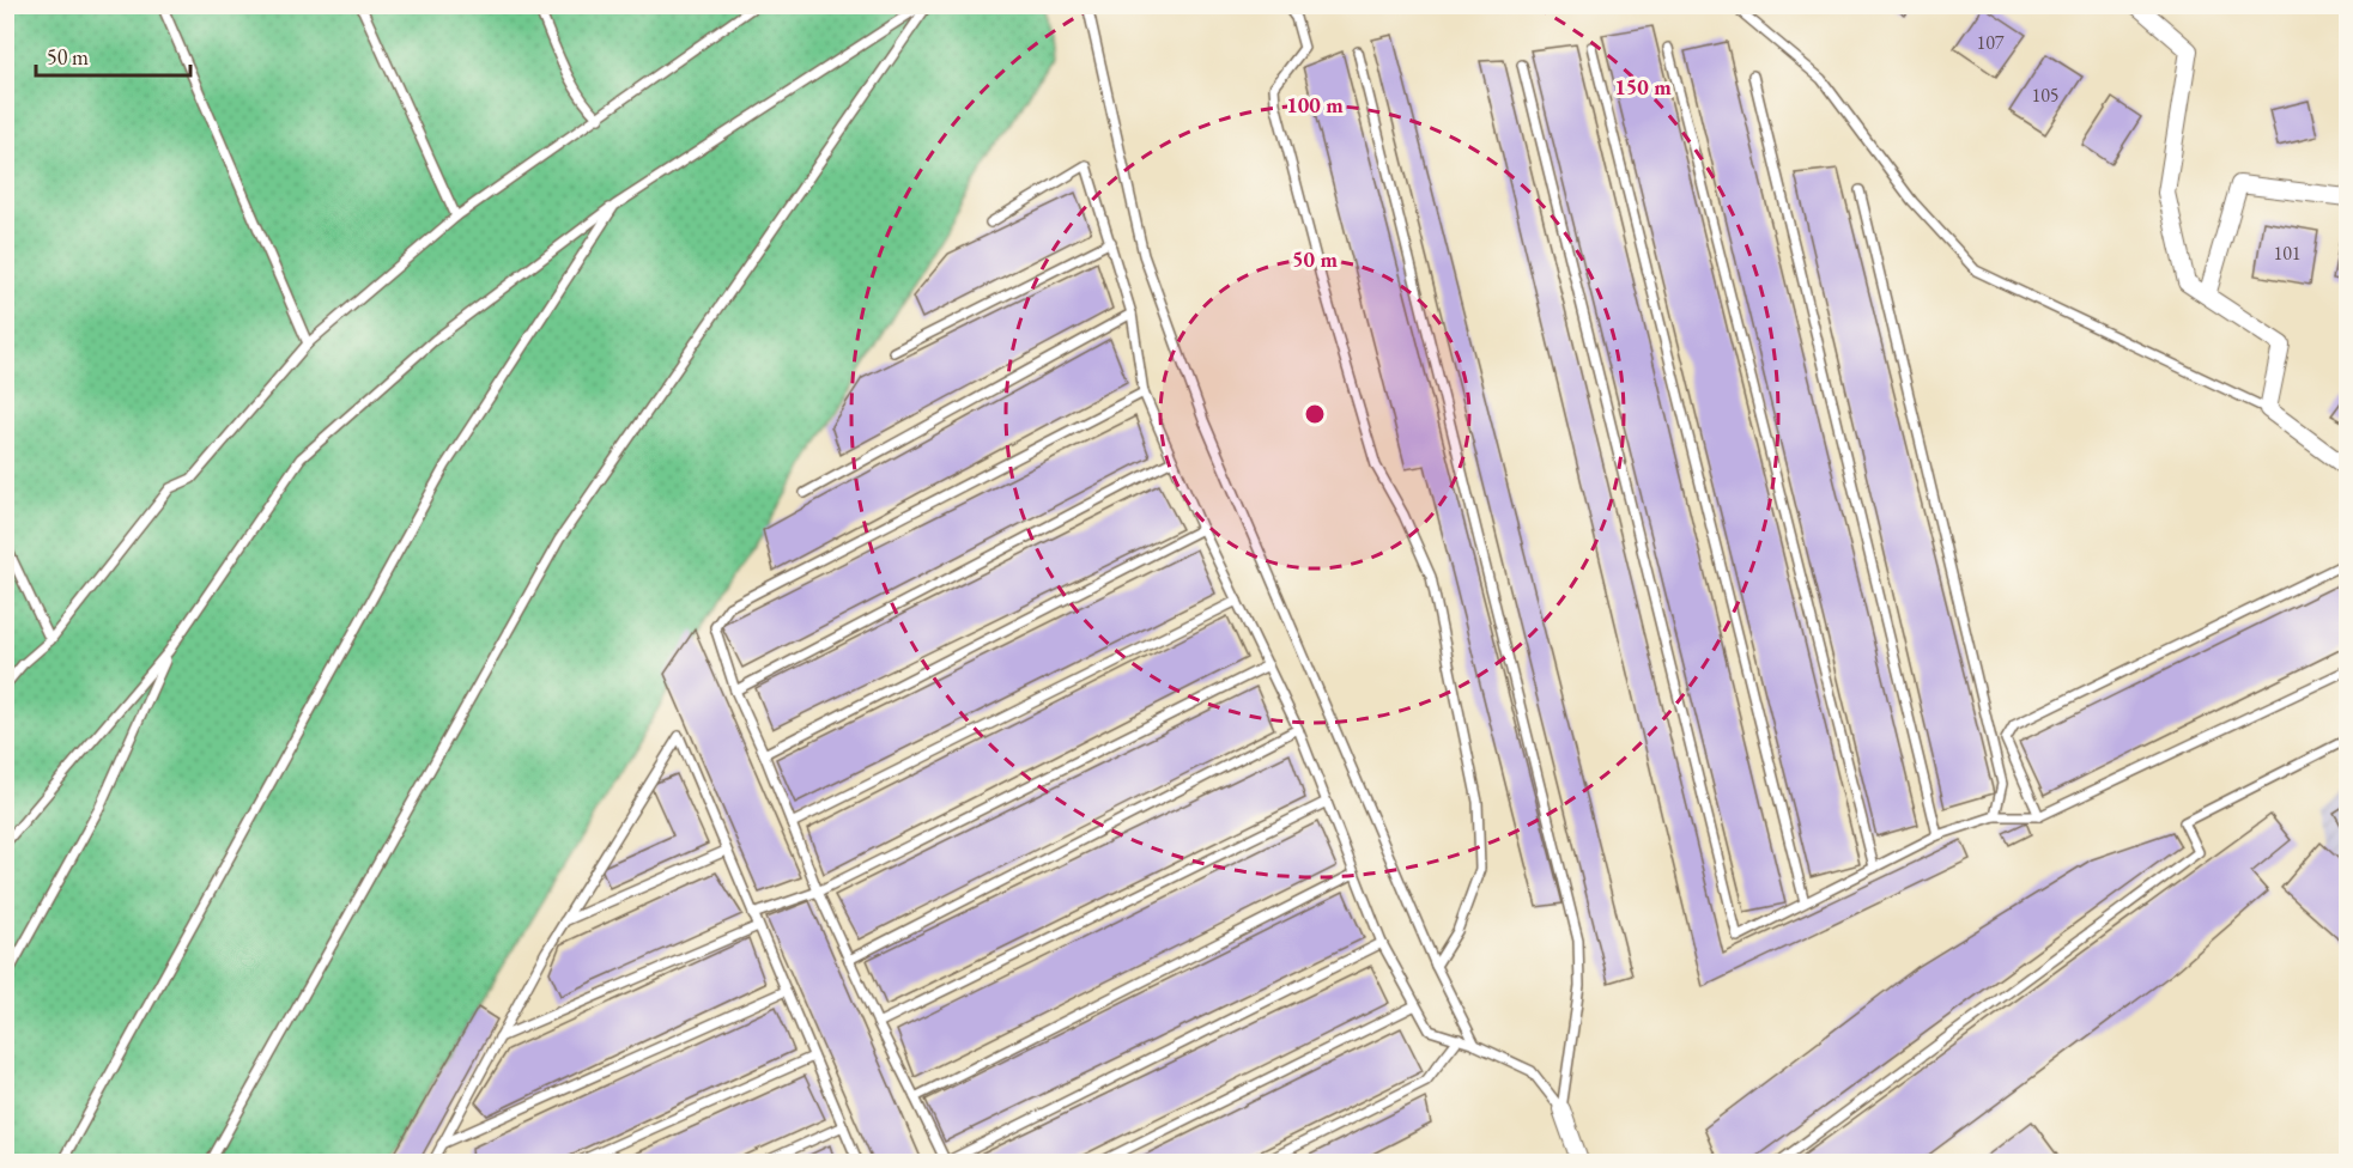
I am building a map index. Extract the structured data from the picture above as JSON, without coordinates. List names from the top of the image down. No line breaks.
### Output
{"house_numbers":["107","105","101"],"scale_bar":"50 m","rings":["150 m","100 m","50 m"]}
